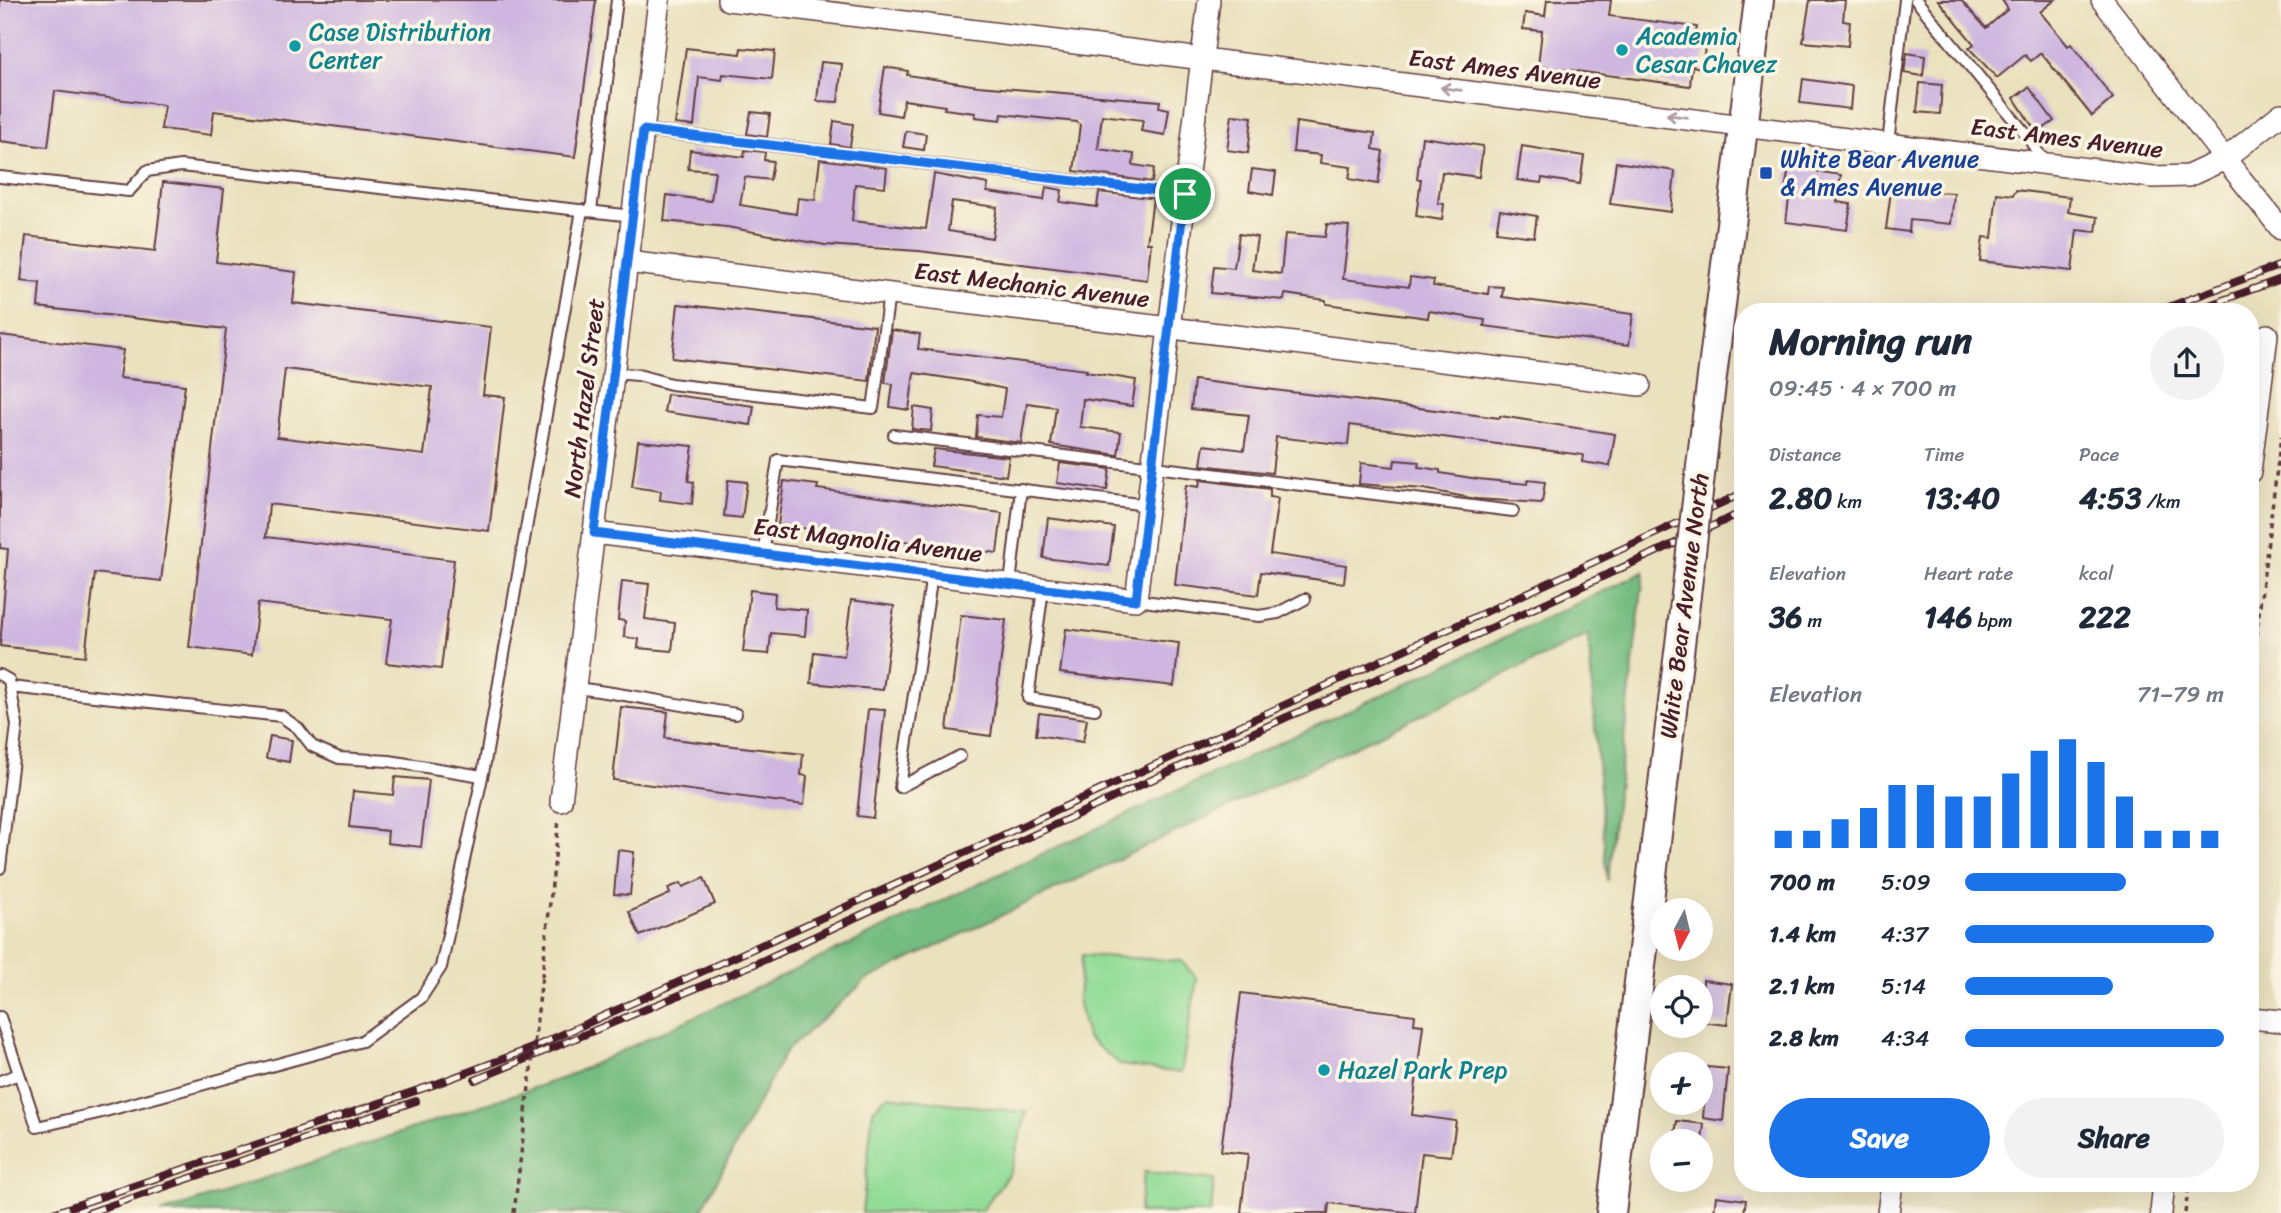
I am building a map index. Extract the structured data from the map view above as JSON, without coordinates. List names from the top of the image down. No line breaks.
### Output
{"streets":{"main road":["White Bear Avenue North"],"street":["East Ames Avenue","East Mechanic Avenue","North Hazel Street","East Magnolia Avenue"]},"crossings":[["East Ames Avenue","White Bear Avenue North"],["East Mechanic Avenue","North Hazel Street"],["North Hazel Street","East Magnolia Avenue"]],"places":{"other":["Case Distribution Center","Academia Cesar Chavez","Hazel Park Prep"],"transit":["White Bear Avenue & Ames Avenue"]},"north":"bottom","page":{"heading":["Morning run","09:45 · 4 × 700 m"],"stats":[["Distance","2.80 km"],["Time","13:40"],["Pace","4:53 /km"],["Elevation","36 m"],["Heart rate","146 bpm"],["kcal","222"]],"chart":["Elevation","71–79 m"],"list":[{"name":"700 m","note":"5:09"},{"name":"1.4 km","note":"4:37"},{"name":"2.1 km","note":"5:14"},{"name":"2.8 km","note":"4:34"}],"map_buttons":["+","−"],"buttons":["Save","Share"]}}
